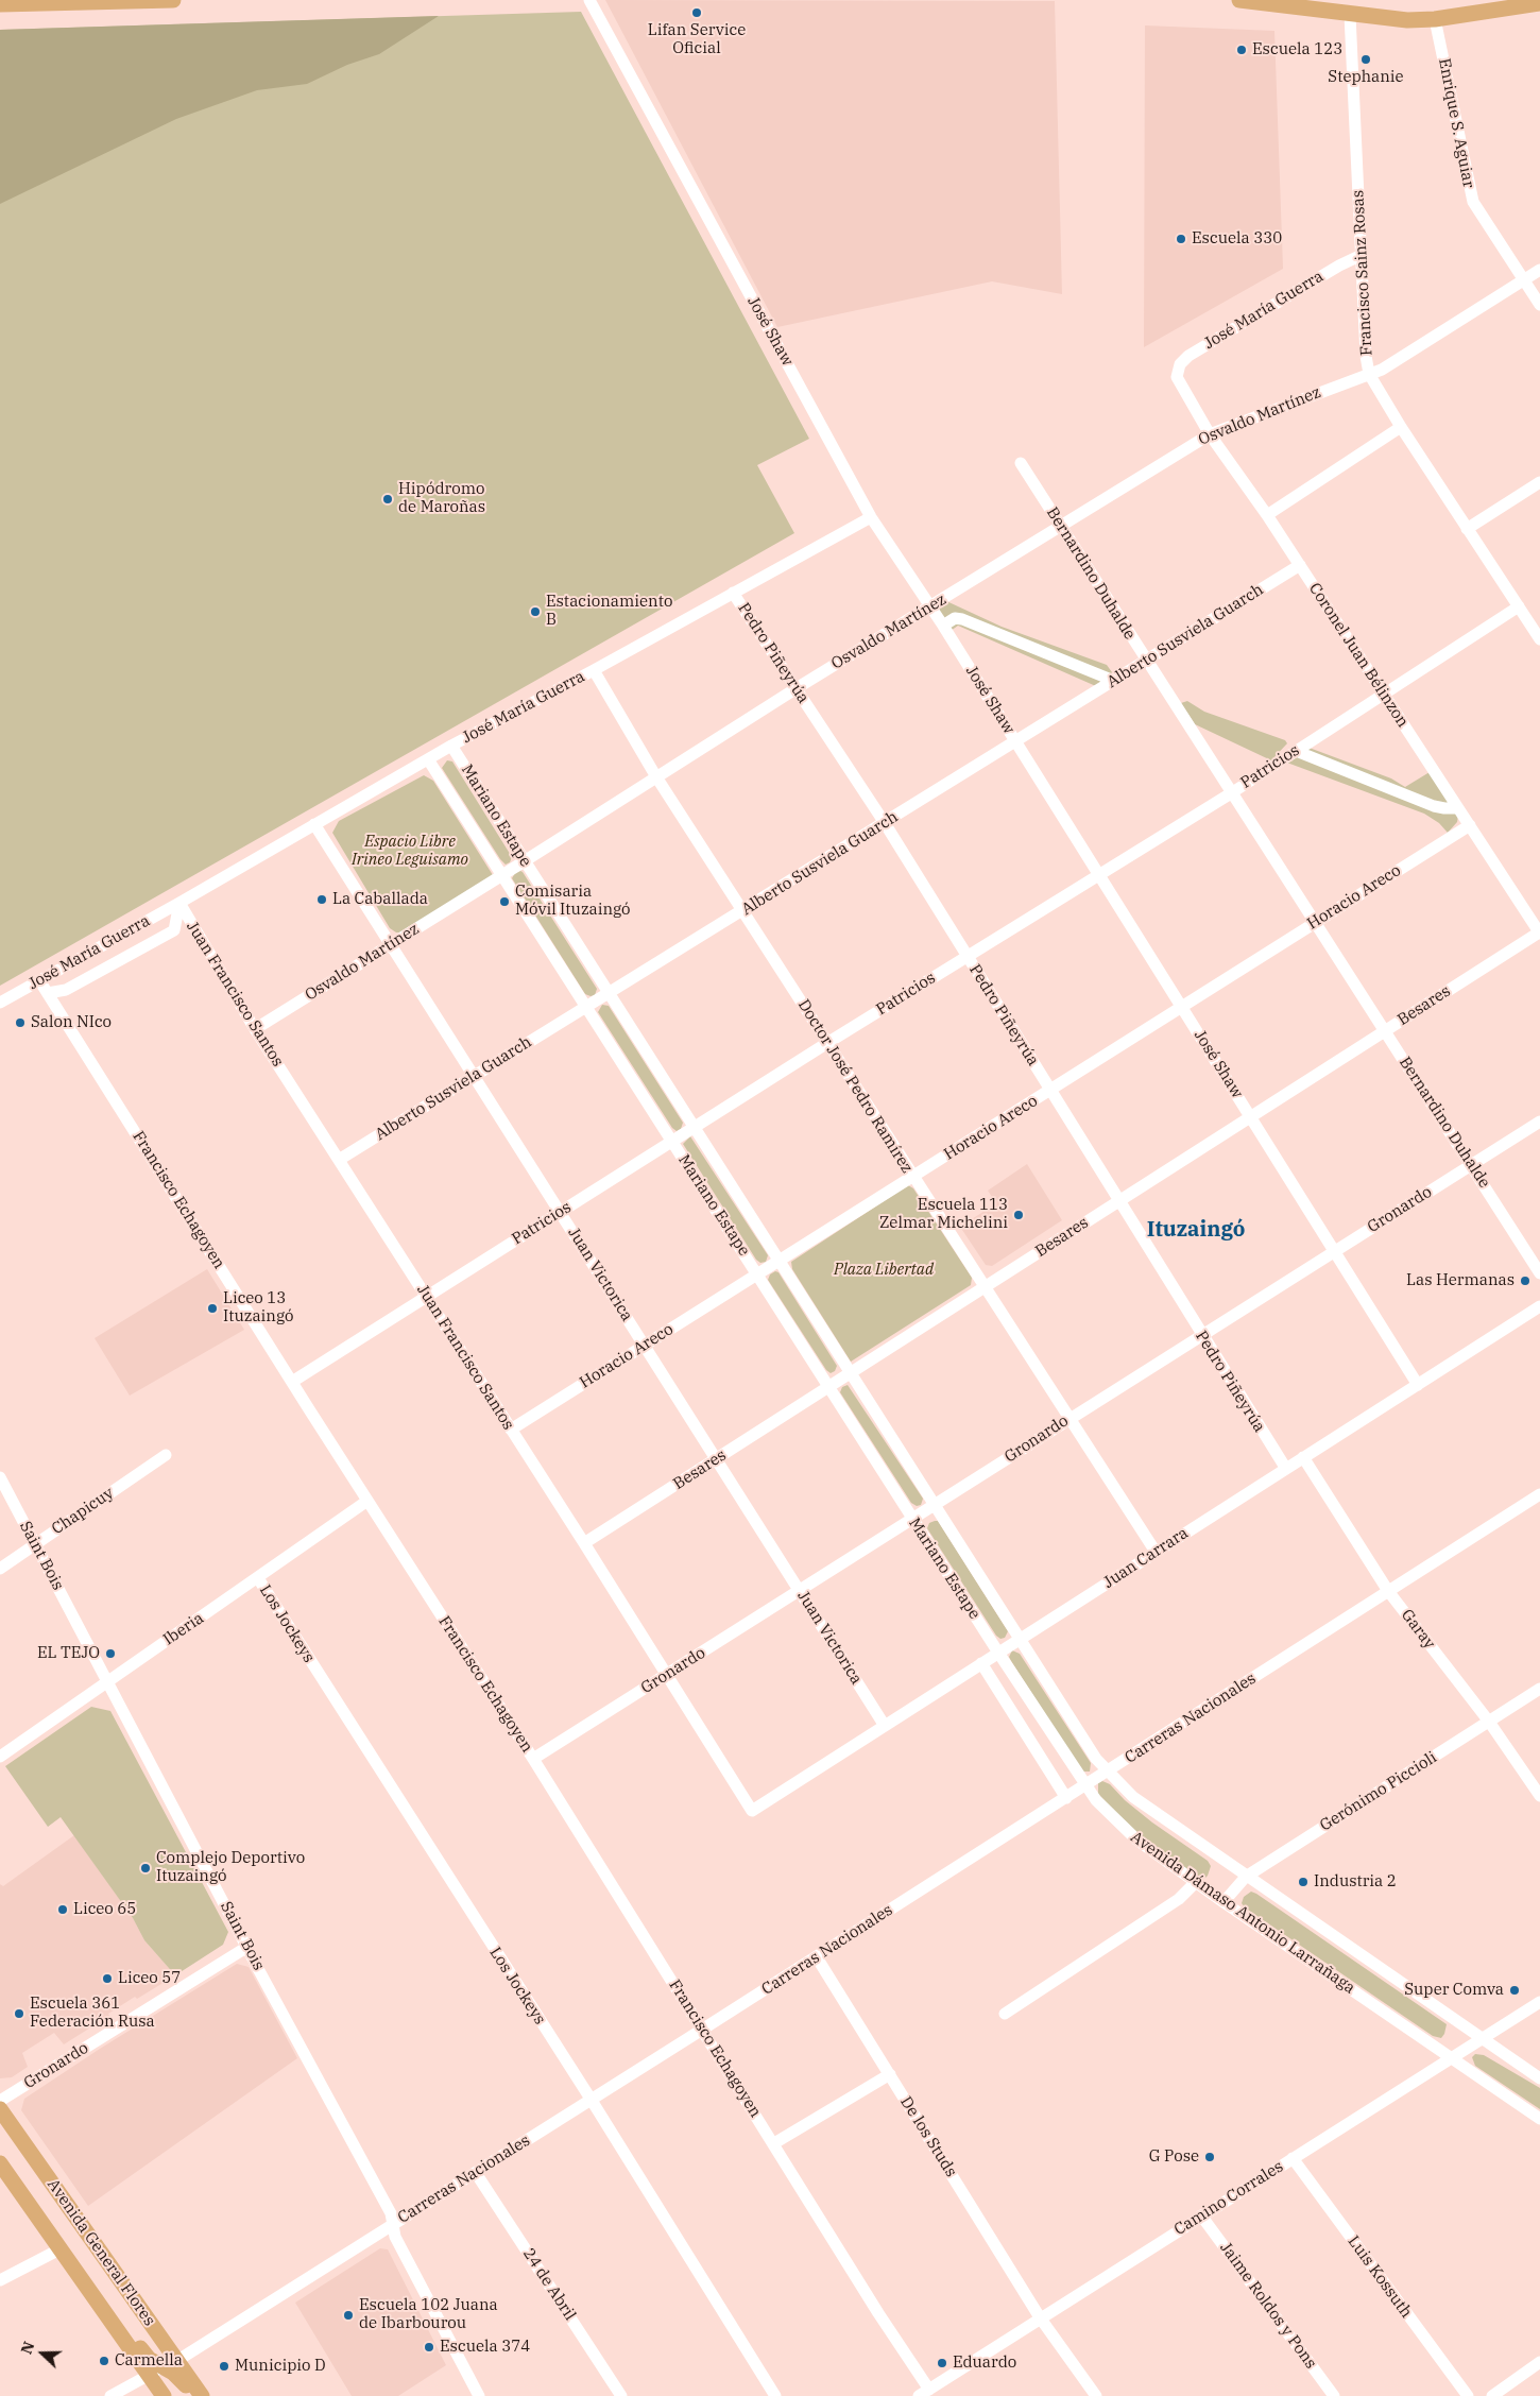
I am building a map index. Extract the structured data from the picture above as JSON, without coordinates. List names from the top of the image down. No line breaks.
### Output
{"streets":{"main road":["Avenida General Flores"],"street":["Enrique S. Aguiar","Francisco Sainz Rosas","José María Guerra","José Shaw","Osvaldo Martínez","Bernardino Duhalde","Alberto Susviela Guarch","Pedro Piñeyrúa","Coronel Juan Bélinzon","Patricios","Mariano Estape","Horacio Areco","Juan Francisco Santos","Besares","Doctor José Pedro Ramírez","Francisco Echagoyen","Gronardo","Juan Victorica","Chapicuy","Saint Bois","Juan Carrara","Los Jockeys","Iberia","Garay","Carreras Nacionales","Gerónimo Piccioli","Avenida Dámaso Antonio Larrañaga","De los Studs","Camino Corrales","Luis Kossuth","24 de Abril","Jaime Roldos y Pons"]},"crossings":[["Enrique S. Aguiar","Osvaldo Martínez"],["Francisco Sainz Rosas","José María Guerra"],["Francisco Sainz Rosas","Osvaldo Martínez"],["Francisco Sainz Rosas","Patricios"],["José María Guerra","José Shaw"],["José María Guerra","Pedro Piñeyrúa"],["José María Guerra","Coronel Juan Bélinzon"],["José María Guerra","Mariano Estape"],["José María Guerra","Juan Francisco Santos"],["José María Guerra","Doctor José Pedro Ramírez"],["José María Guerra","Francisco Echagoyen"],["José María Guerra","Juan Victorica"],["José Shaw","Osvaldo Martínez"],["José Shaw","Alberto Susviela Guarch"],["José Shaw","Patricios"],["José Shaw","Horacio Areco"],["José Shaw","Besares"],["José Shaw","Gronardo"],["José Shaw","Juan Carrara"],["Osvaldo Martínez","Bernardino Duhalde"],["Osvaldo Martínez","Pedro Piñeyrúa"],["Osvaldo Martínez","Coronel Juan Bélinzon"],["Osvaldo Martínez","Mariano Estape"],["Osvaldo Martínez","Juan Francisco Santos"],["Osvaldo Martínez","Doctor José Pedro Ramírez"],["Osvaldo Martínez","Juan Victorica"],["Bernardino Duhalde","Alberto Susviela Guarch"],["Bernardino Duhalde","Patricios"],["Bernardino Duhalde","Horacio Areco"],["Bernardino Duhalde","Besares"],["Bernardino Duhalde","Gronardo"],["Alberto Susviela Guarch","Pedro Piñeyrúa"],["Alberto Susviela Guarch","Coronel Juan Bélinzon"],["Alberto Susviela Guarch","Mariano Estape"],["Alberto Susviela Guarch","Juan Francisco Santos"],["Alberto Susviela Guarch","Doctor José Pedro Ramírez"],["Alberto Susviela Guarch","Juan Victorica"],["Pedro Piñeyrúa","Patricios"],["Pedro Piñeyrúa","Horacio Areco"],["Pedro Piñeyrúa","Besares"],["Pedro Piñeyrúa","Gronardo"],["Pedro Piñeyrúa","Juan Carrara"],["Coronel Juan Bélinzon","Patricios"],["Coronel Juan Bélinzon","Horacio Areco"],["Coronel Juan Bélinzon","Besares"],["Patricios","Mariano Estape"],["Patricios","Juan Francisco Santos"],["Patricios","Doctor José Pedro Ramírez"],["Patricios","Francisco Echagoyen"],["Patricios","Juan Victorica"],["Mariano Estape","Horacio Areco"],["Mariano Estape","Besares"],["Mariano Estape","Gronardo"],["Mariano Estape","Juan Carrara"],["Mariano Estape","Avenida Dámaso Antonio Larrañaga"],["Horacio Areco","Juan Francisco Santos"],["Horacio Areco","Doctor José Pedro Ramírez"],["Horacio Areco","Juan Victorica"],["Juan Francisco Santos","Besares"],["Juan Francisco Santos","Gronardo"],["Juan Francisco Santos","Juan Carrara"],["Besares","Doctor José Pedro Ramírez"],["Besares","Juan Victorica"],["Doctor José Pedro Ramírez","Gronardo"],["Doctor José Pedro Ramírez","Juan Carrara"],["Francisco Echagoyen","Gronardo"],["Francisco Echagoyen","Iberia"],["Francisco Echagoyen","Carreras Nacionales"],["Francisco Echagoyen","Camino Corrales"],["Gronardo","Juan Victorica"],["Gronardo","Saint Bois"],["Juan Victorica","Juan Carrara"],["Chapicuy","Saint Bois"],["Saint Bois","Iberia"],["Saint Bois","Carreras Nacionales"],["Juan Carrara","Garay"],["Juan Carrara","Avenida Dámaso Antonio Larrañaga"],["Los Jockeys","Iberia"],["Los Jockeys","Carreras Nacionales"],["Garay","Carreras Nacionales"],["Garay","Gerónimo Piccioli"],["Carreras Nacionales","Avenida Dámaso Antonio Larrañaga"],["Carreras Nacionales","De los Studs"],["Carreras Nacionales","Avenida General Flores"],["Carreras Nacionales","24 de Abril"],["Gerónimo Piccioli","Avenida Dámaso Antonio Larrañaga"],["Avenida Dámaso Antonio Larrañaga","Camino Corrales"],["De los Studs","Camino Corrales"],["Camino Corrales","Luis Kossuth"],["Camino Corrales","Jaime Roldos y Pons"]],"districts":["Ituzaingó"],"parks":["Espacio Libre Irineo Leguisamo","Plaza Libertad"],"places":["Lifan Service Oficial","Escuela 123","Stephanie","Escuela 330","Hipódromo de Maroñas","Estacionamiento B","La Caballada","Comisaria Móvil Ituzaingó","Salon NIco","Escuela 113 Zelmar Michelini","Las Hermanas","Liceo 13 Ituzaingó","EL TEJO","Complejo Deportivo Ituzaingó","Industria 2","Liceo 65","Liceo 57","Super Comva","Escuela 361 Federación Rusa","G Pose","Escuela 102 Juana de Ibarbourou","Escuela 374","Carmella","Eduardo","Municipio D"],"north":"left"}
